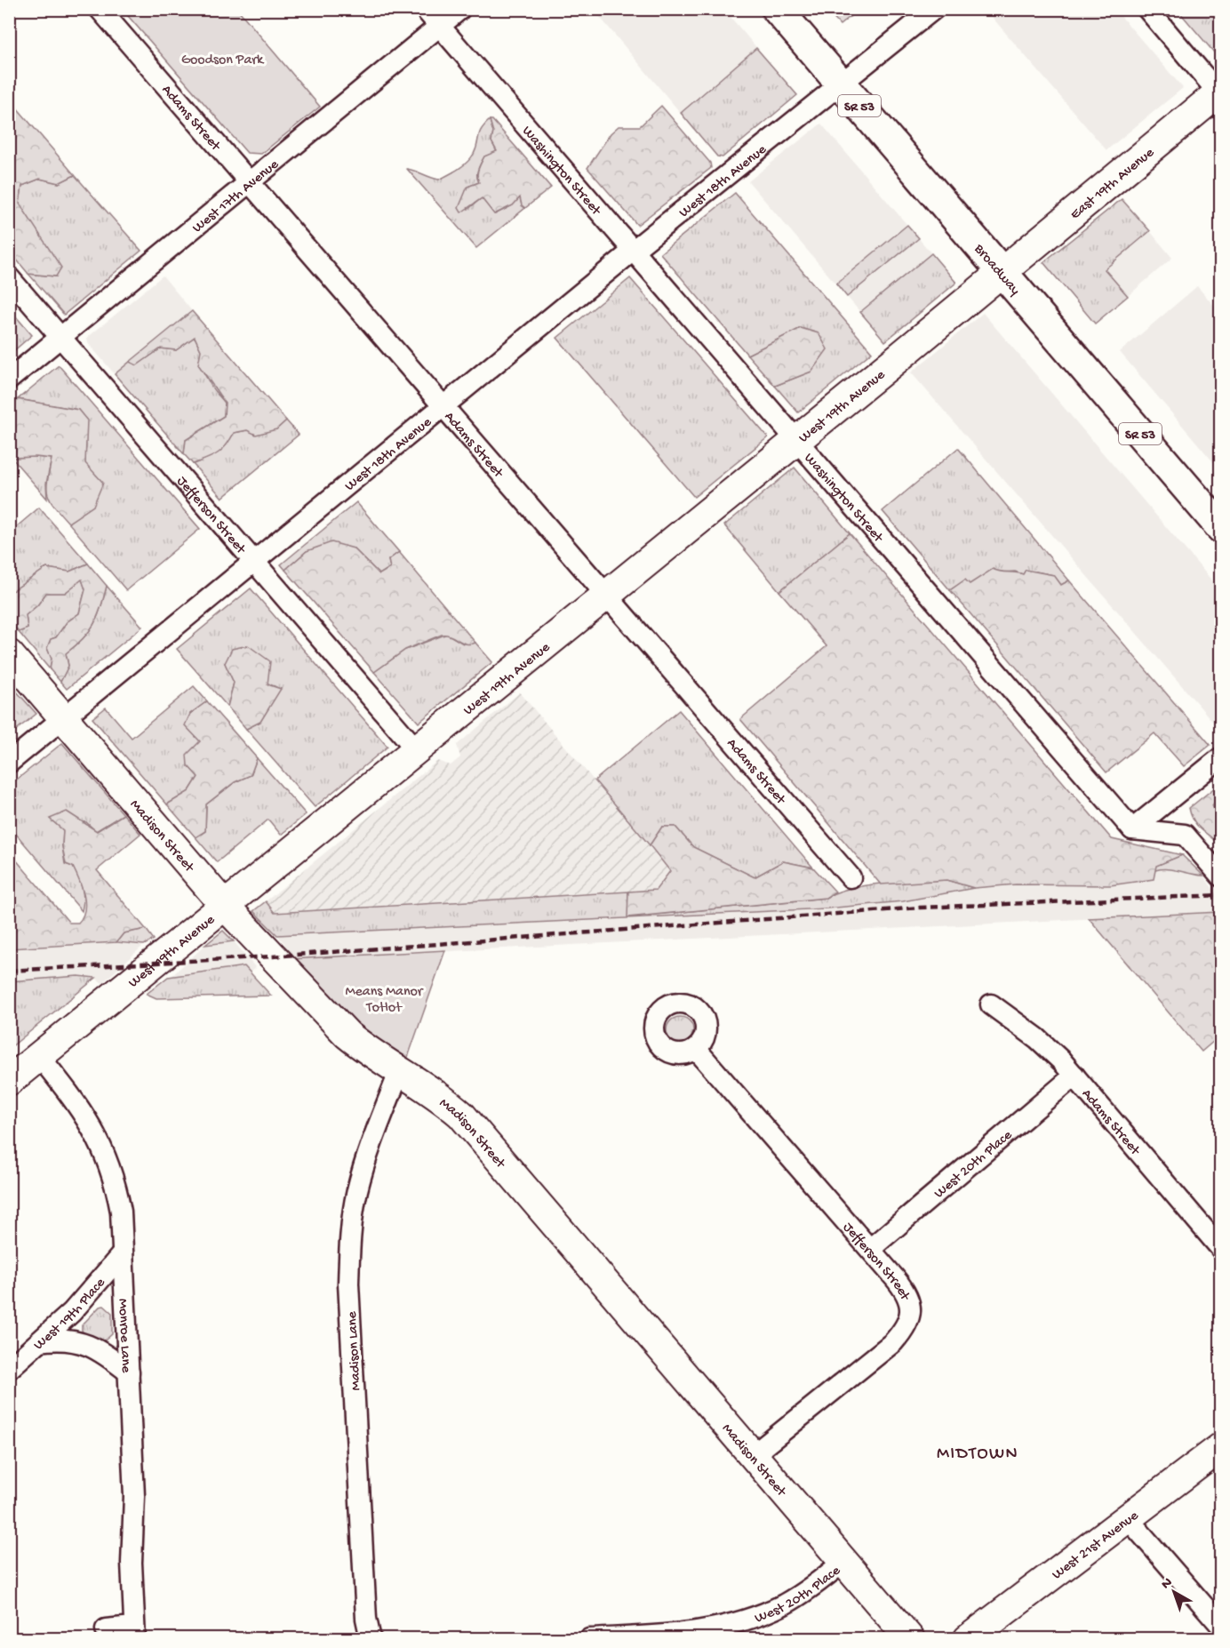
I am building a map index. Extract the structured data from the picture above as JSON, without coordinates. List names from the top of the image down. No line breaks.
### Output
{"streets":{"main road":["SR 53","Broadway"],"street":["Adams Street","Washington Street","West 18th Avenue","East 19th Avenue","West 17th Avenue","West 19th Avenue","Jefferson Street","Madison Street","West 20th Place","West 19th Place","Monroe Lane","Madison Lane","West 21st Avenue"]},"crossings":[["Adams Street","West 18th Avenue"],["Adams Street","West 17th Avenue"],["Adams Street","West 19th Avenue"],["Adams Street","West 20th Place"],["Washington Street","West 18th Avenue"],["Washington Street","West 17th Avenue"],["Washington Street","West 19th Avenue"],["West 18th Avenue","Broadway"],["West 18th Avenue","Jefferson Street"],["West 18th Avenue","Madison Street"],["East 19th Avenue","Broadway"],["East 19th Avenue","West 19th Avenue"],["West 17th Avenue","Jefferson Street"],["Broadway","West 19th Avenue"],["West 19th Avenue","Jefferson Street"],["West 19th Avenue","Madison Street"],["West 19th Avenue","Monroe Lane"],["Jefferson Street","Madison Street"],["Jefferson Street","West 20th Place"],["Madison Street","West 20th Place"],["Madison Street","Madison Lane"],["West 19th Place","Monroe Lane"]],"districts":["MIDTOWN"],"parks":["Goodson Park","Means Manor Totlot"],"north":"top left"}
